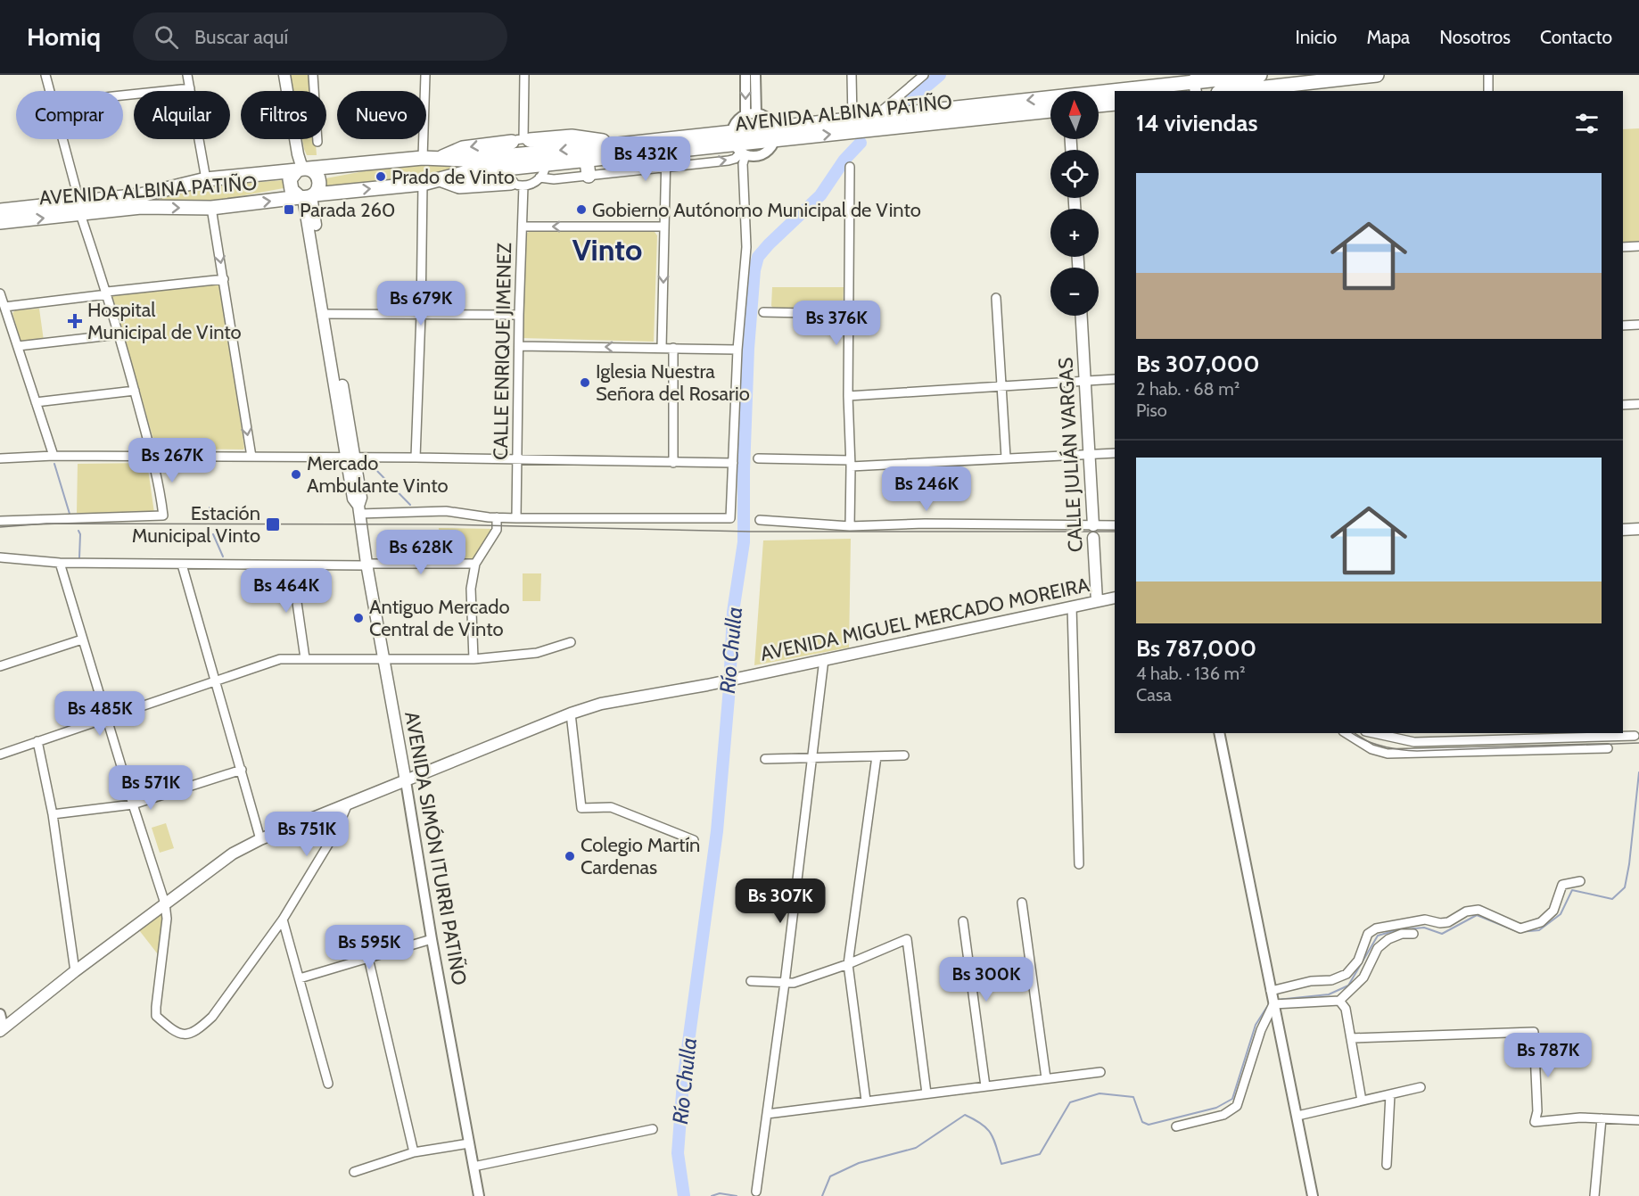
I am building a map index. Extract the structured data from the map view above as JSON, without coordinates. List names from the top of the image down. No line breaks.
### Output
{"streets":{"highway":["AVENIDA ALBINA PATIÑO"],"main road":["CALLE JULIÁN VARGAS","AVENIDA MIGUEL MERCADO MOREIRA","AVENIDA SIMÓN ITURRI PATIÑO"],"street":["CALLE ENRIQUE JIMENEZ"]},"crossings":[["AVENIDA ALBINA PATIÑO","AVENIDA SIMÓN ITURRI PATIÑO"],["CALLE JULIÁN VARGAS","AVENIDA MIGUEL MERCADO MOREIRA"],["AVENIDA MIGUEL MERCADO MOREIRA","AVENIDA SIMÓN ITURRI PATIÑO"]],"districts":["Vinto"],"water":["Río Chulla"],"places":{"other":["Prado de Vinto","Gobierno Autónomo Municipal de Vinto","Iglesia Nuestra Señora del Rosario","Mercado Ambulante Vinto","Antiguo Mercado Central de Vinto","Colegio Martín Cardenas"],"transit":["Parada 260","Estación Municipal Vinto"],"health":["Hospital Municipal de Vinto"]},"north":"top","page":{"header":"Homiq","search":"Buscar aquí","nav":["Inicio","Mapa","Nosotros","Contacto"],"map_buttons":["+","−"],"chip":["Comprar","Alquilar","Filtros","Nuevo"],"heading":"14 viviendas","price":["Bs 432K","Bs 679K","Bs 376K","Bs 267K","Bs 246K","Bs 628K","Bs 464K","Bs 485K","Bs 571K","Bs 751K","Bs 307K","Bs 595K","Bs 300K","Bs 787K"],"list":[{"name":"Bs 307,000","note":"2 hab. · 68 m² · Piso"},{"name":"Bs 787,000","note":"4 hab. · 136 m² · Casa"}]}}
